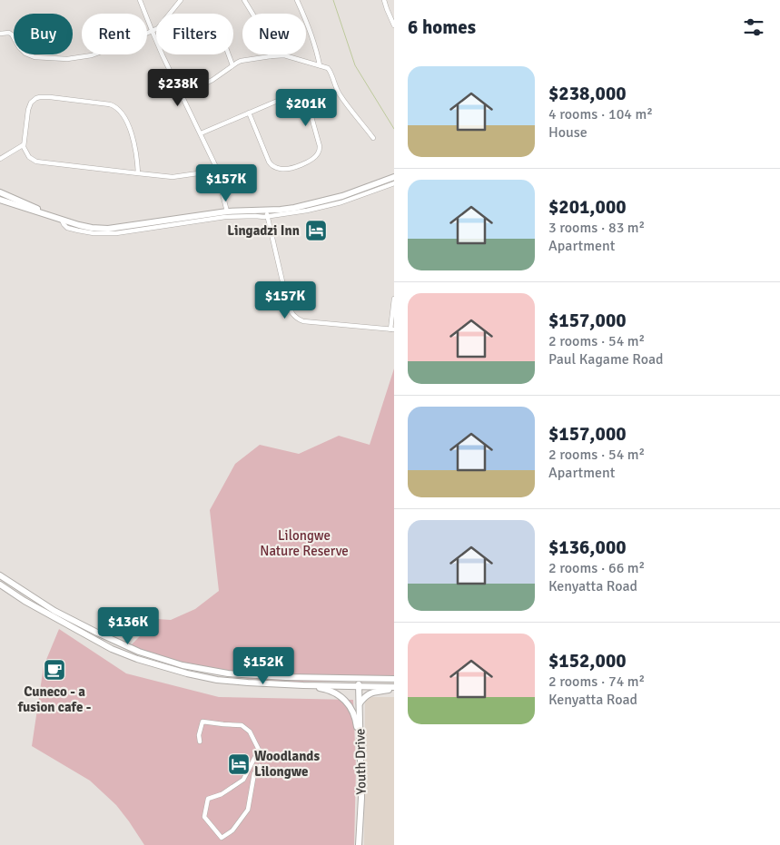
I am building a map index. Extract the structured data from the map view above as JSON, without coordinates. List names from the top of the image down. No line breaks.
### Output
{"streets":{"main road":["Youth Drive"]},"parks":["Lilongwe Nature Reserve"],"places":{"hotel":["Lingadzi Inn","Woodlands Lilongwe"],"cafe":["Cuneco - a fusion cafe -"]},"page":{"heading":"6 homes","chip":["Buy","Rent","Filters","New"],"list":[{"name":"$238,000","note":"4 rooms · 104 m² · House"},{"name":"$201,000","note":"3 rooms · 83 m² · Apartment"},{"name":"$157,000","note":"2 rooms · 54 m² · Paul Kagame Road"},{"name":"$157,000","note":"2 rooms · 54 m² · Apartment"},{"name":"$136,000","note":"2 rooms · 66 m² · Kenyatta Road"},{"name":"$152,000","note":"2 rooms · 74 m² · Kenyatta Road"}],"price":["$238K","$201K","$157K","$157K","$136K","$152K"]}}
